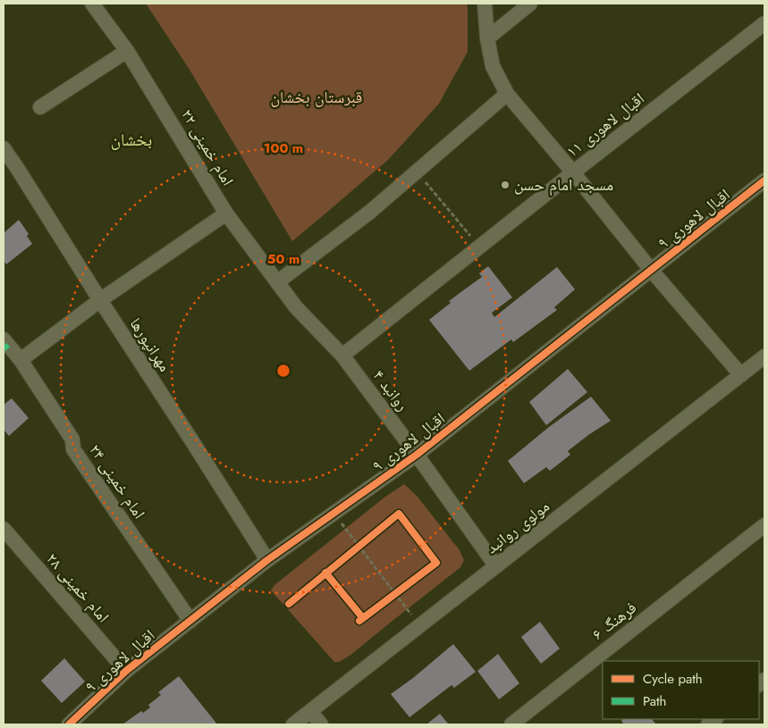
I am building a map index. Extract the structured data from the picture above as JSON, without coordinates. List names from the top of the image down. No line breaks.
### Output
{"streets":{"street":["اقبال لاهوری ۱۱","امام خمینی ۲۲","اقبال لاهوری ۹","مهرانپورها","روانبد ۴","امام خمینی ۲۴","مولوی روانبد","امام خمینی ۲۸","فرهنگ ۶"]},"crossings":[["اقبال لاهوری ۱۱","روانبد ۴"],["امام خمینی ۲۲","روانبد ۴"],["اقبال لاهوری ۹","مهرانپورها"],["اقبال لاهوری ۹","روانبد ۴"],["اقبال لاهوری ۹","امام خمینی ۲۴"],["اقبال لاهوری ۹","امام خمینی ۲۸"],["روانبد ۴","مولوی روانبد"]],"districts":["بخشان"],"parks":["قبرستان بخشان"],"places":["مسجد امام حسن"],"legend":["Cycle path","Path"],"rings":["100 m","50 m"]}
